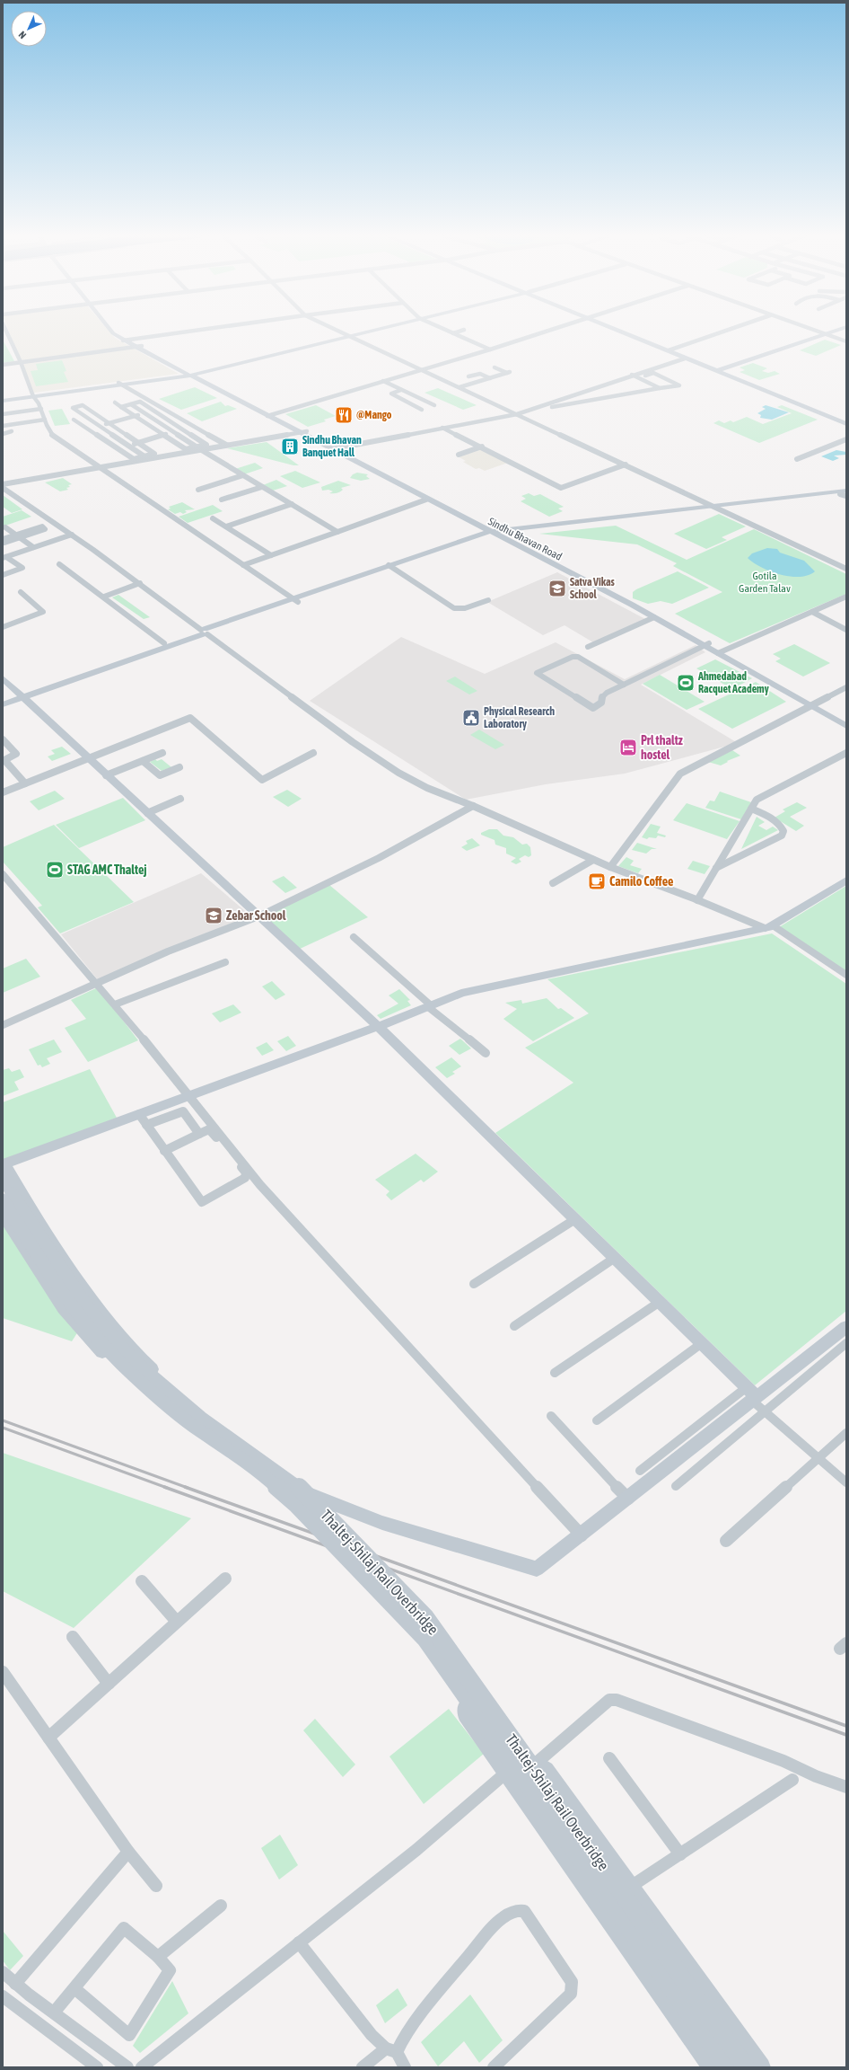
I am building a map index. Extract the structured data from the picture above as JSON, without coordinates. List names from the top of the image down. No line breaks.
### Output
{"streets":{"main road":["Sindhu Bhavan Road","Thaltej-Shilaj Rail Overbridge"]},"parks":["Gotila Garden Talav"],"places":{"restaurant":["@Mango"],"building":["Sindhu Bhavan Banquet Hall"],"school or university":["Satva Vikas School","Zebar School"],"sports":["Ahmedabad Racquet Academy","STAG AMC Thaltej"],"public building":["Physical Research Laboratory"],"hotel":["Prl thaltz hostel"],"cafe":["Camilo Coffee"]},"north":"bottom left"}
